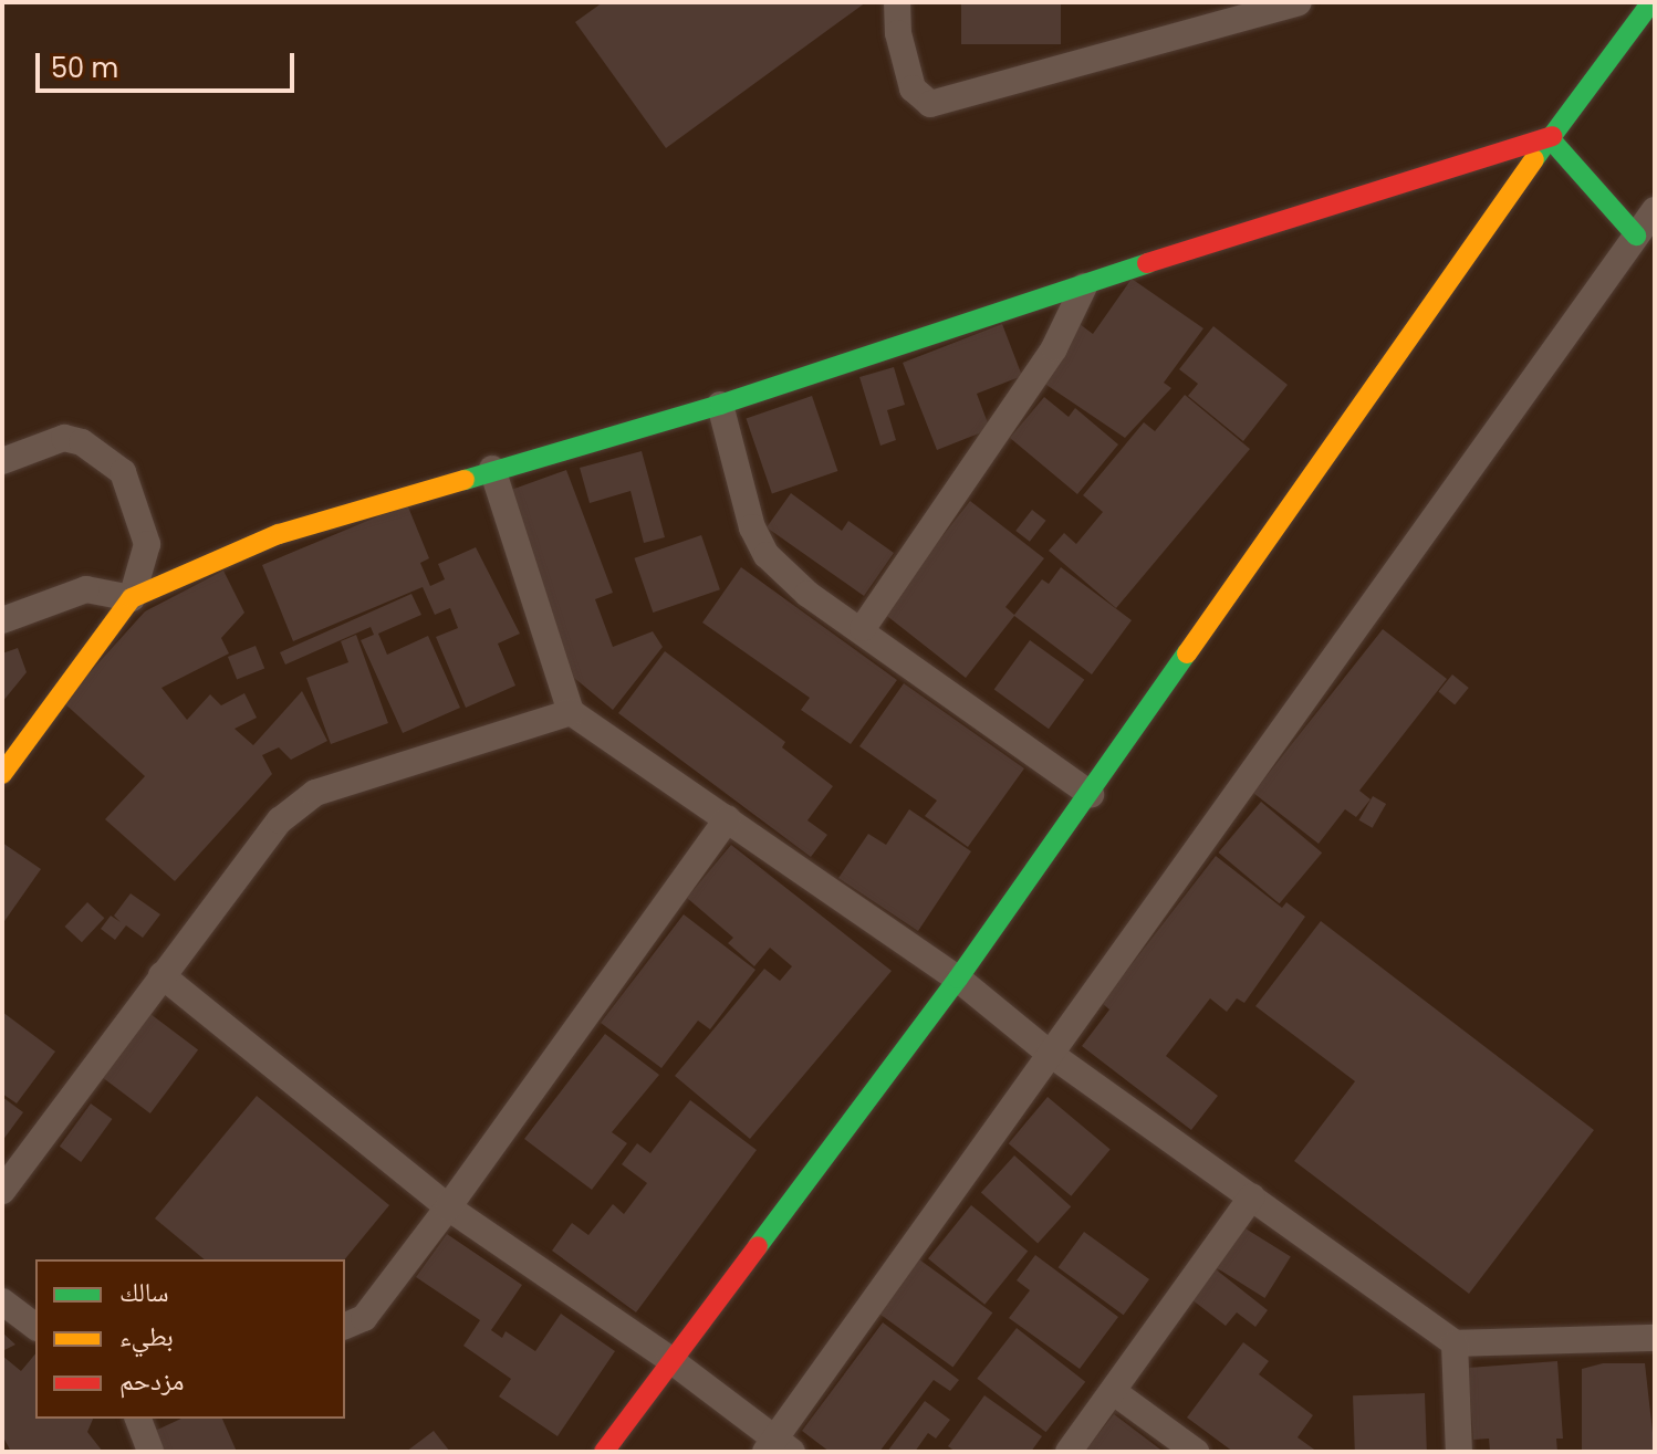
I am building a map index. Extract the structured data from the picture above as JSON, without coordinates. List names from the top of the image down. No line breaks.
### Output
{"legend":["سالك","بطيء","مزدحم"],"scale_bar":"50 m"}
